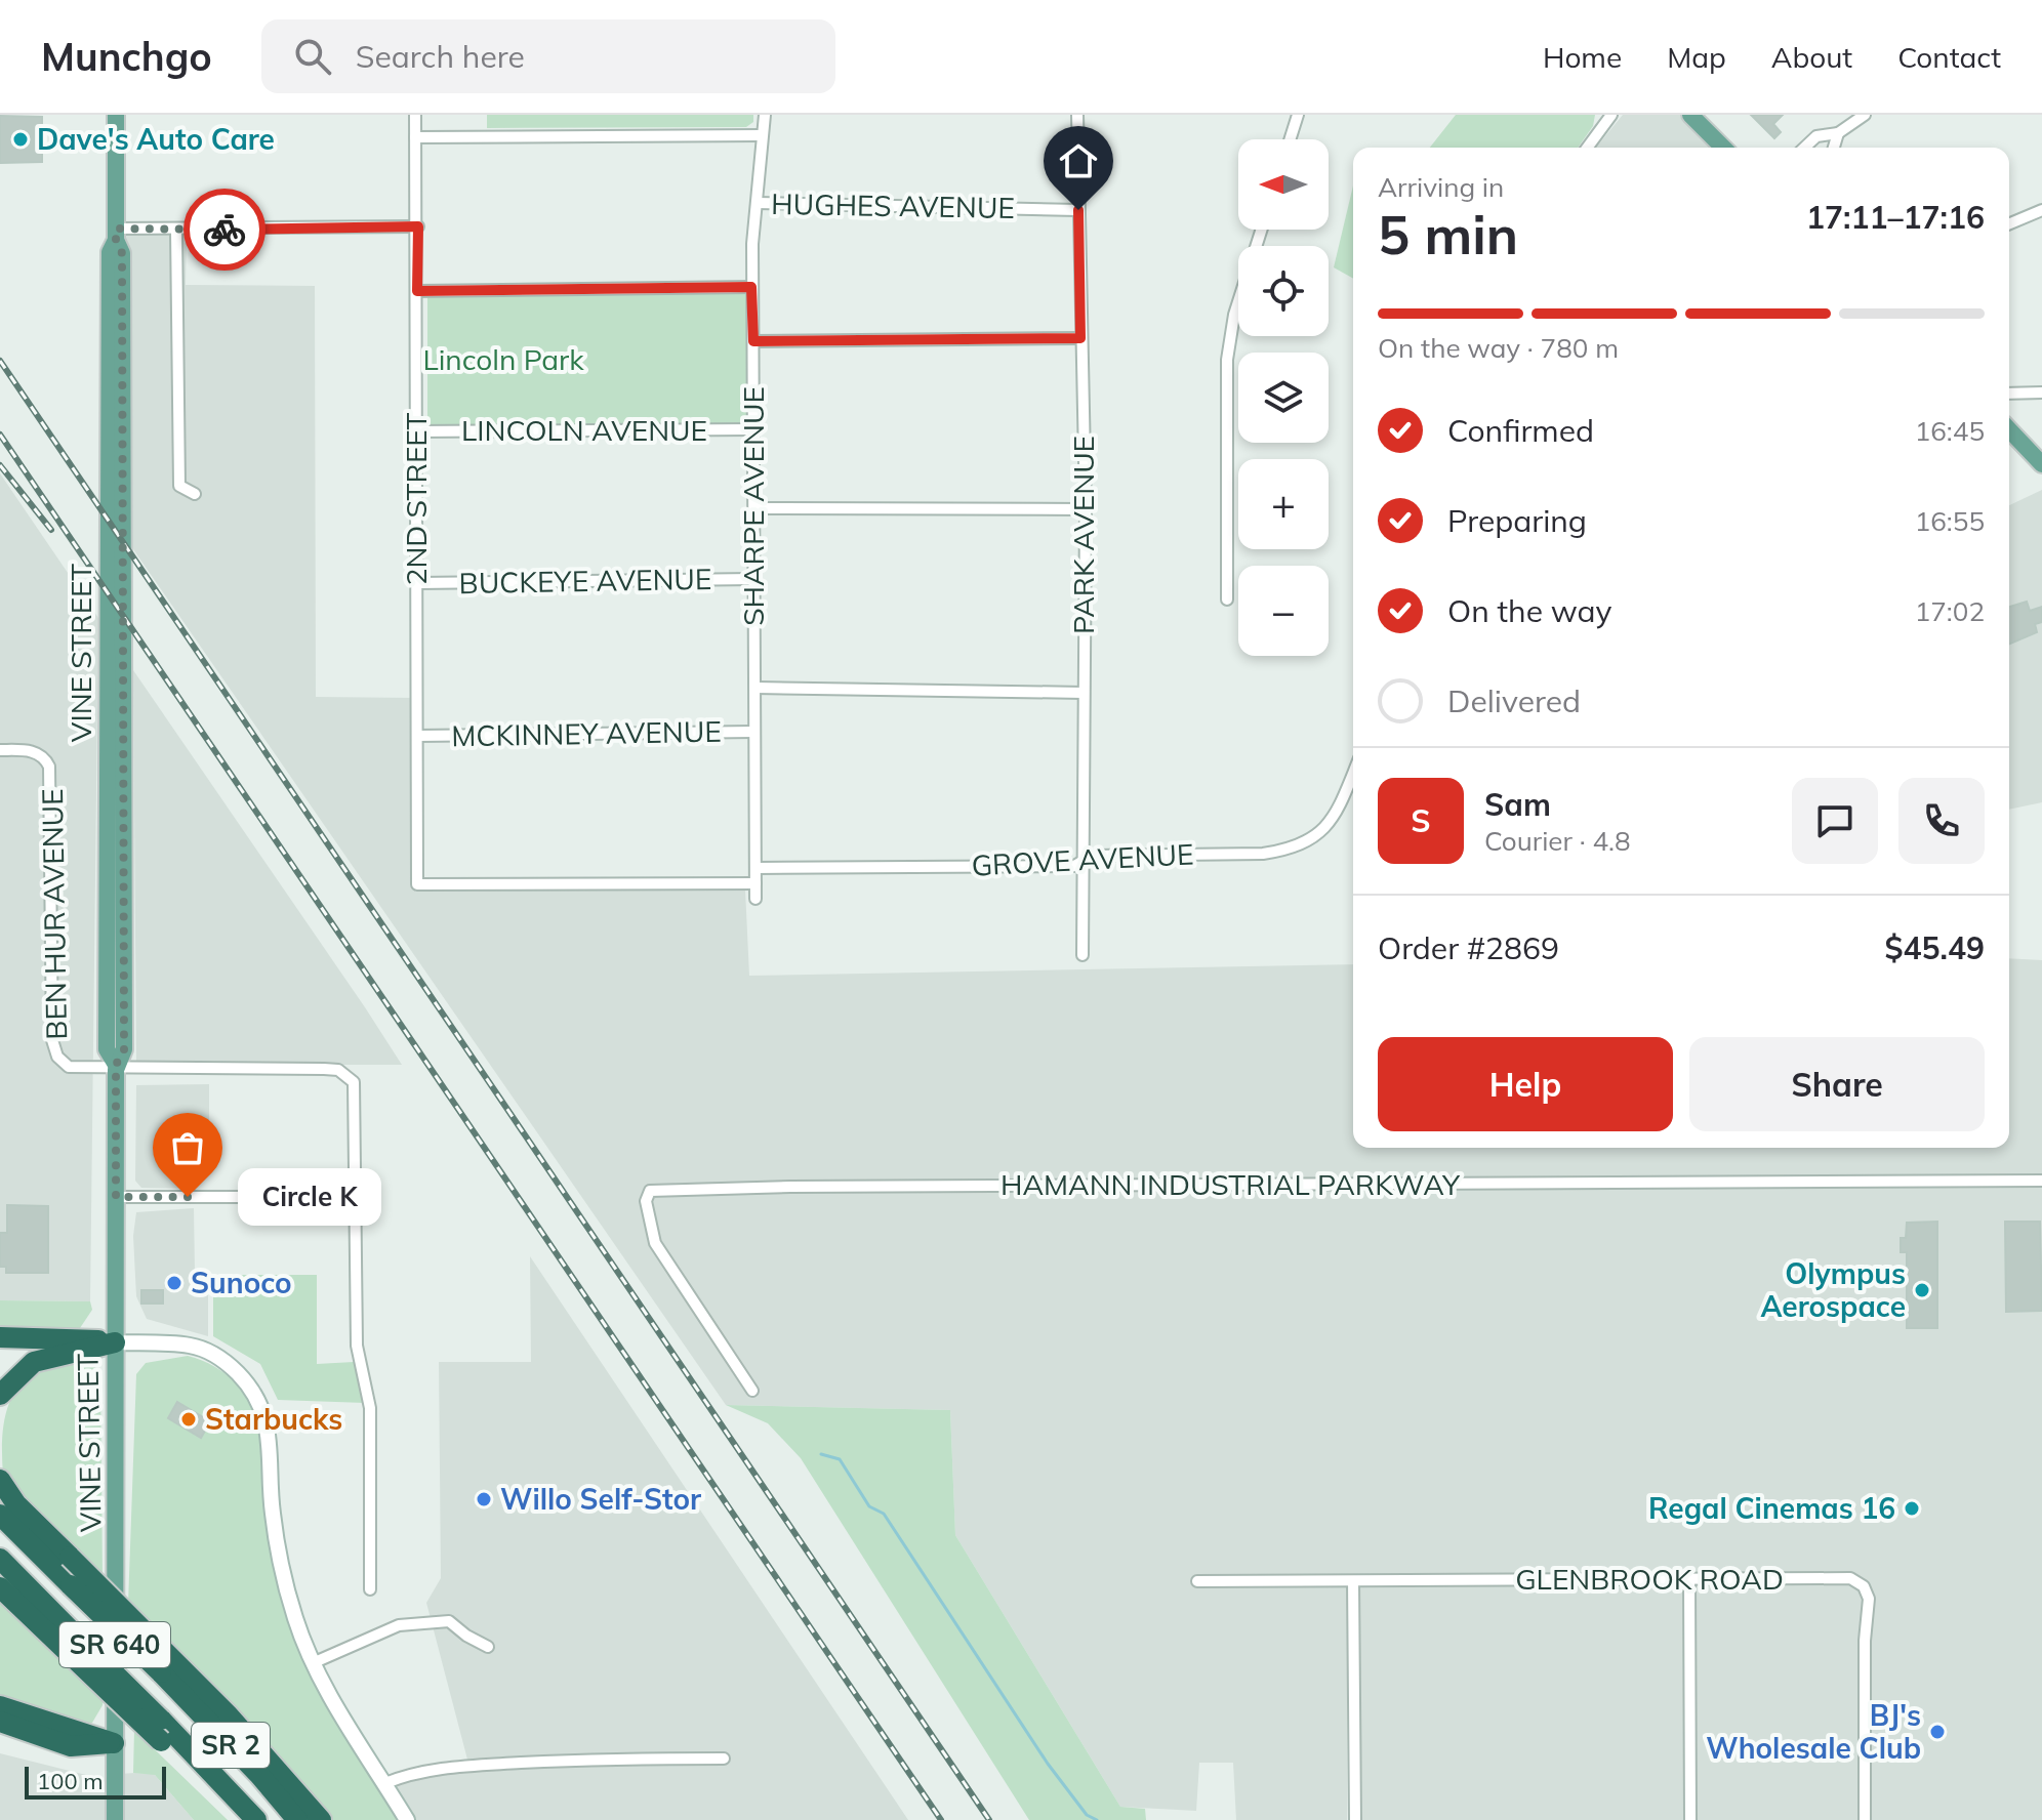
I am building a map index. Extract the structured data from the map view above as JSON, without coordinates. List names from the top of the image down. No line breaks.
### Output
{"streets":{"highway":["SR 2"],"main road":["VINE STREET","SR 640"],"street":["HUGHES AVENUE","LINCOLN AVENUE","2ND STREET","SHARPE AVENUE","PARK AVENUE","BUCKEYE AVENUE","MCKINNEY AVENUE","GROVE AVENUE","BEN HUR AVENUE","HAMANN INDUSTRIAL PARKWAY","GLENBROOK ROAD"]},"crossings":[["HUGHES AVENUE","SHARPE AVENUE"],["HUGHES AVENUE","PARK AVENUE"],["LINCOLN AVENUE","2ND STREET"],["LINCOLN AVENUE","SHARPE AVENUE"],["2ND STREET","SHARPE AVENUE"],["2ND STREET","BUCKEYE AVENUE"],["2ND STREET","MCKINNEY AVENUE"],["SHARPE AVENUE","BUCKEYE AVENUE"],["SHARPE AVENUE","MCKINNEY AVENUE"],["SHARPE AVENUE","GROVE AVENUE"],["PARK AVENUE","GROVE AVENUE"],["VINE STREET","BEN HUR AVENUE"]],"parks":["Lincoln Park"],"places":["Dave's Auto Care","Circle K","Sunoco","Olympus Aerospace","Starbucks","Willo Self-Stor","Regal Cinemas 16","BJ's Wholesale Club"],"scale_bar":"100 m","north":"left","page":{"header":"Munchgo","search":"Search here","nav":["Home","Map","About","Contact"],"map_buttons":["+","−"],"heading":["5 min","Arriving in","17:11–17:16"],"panel":["Sam","Courier · 4.8","Order #2869","$45.49"],"bar":"On the way · 780 m","list":[["Confirmed","16:45"],["Preparing","16:55"],["On the way","17:02"],"Delivered"],"round":"S","buttons":["Help","Share"],"bubble":"Circle K","scale":"100 m"}}
